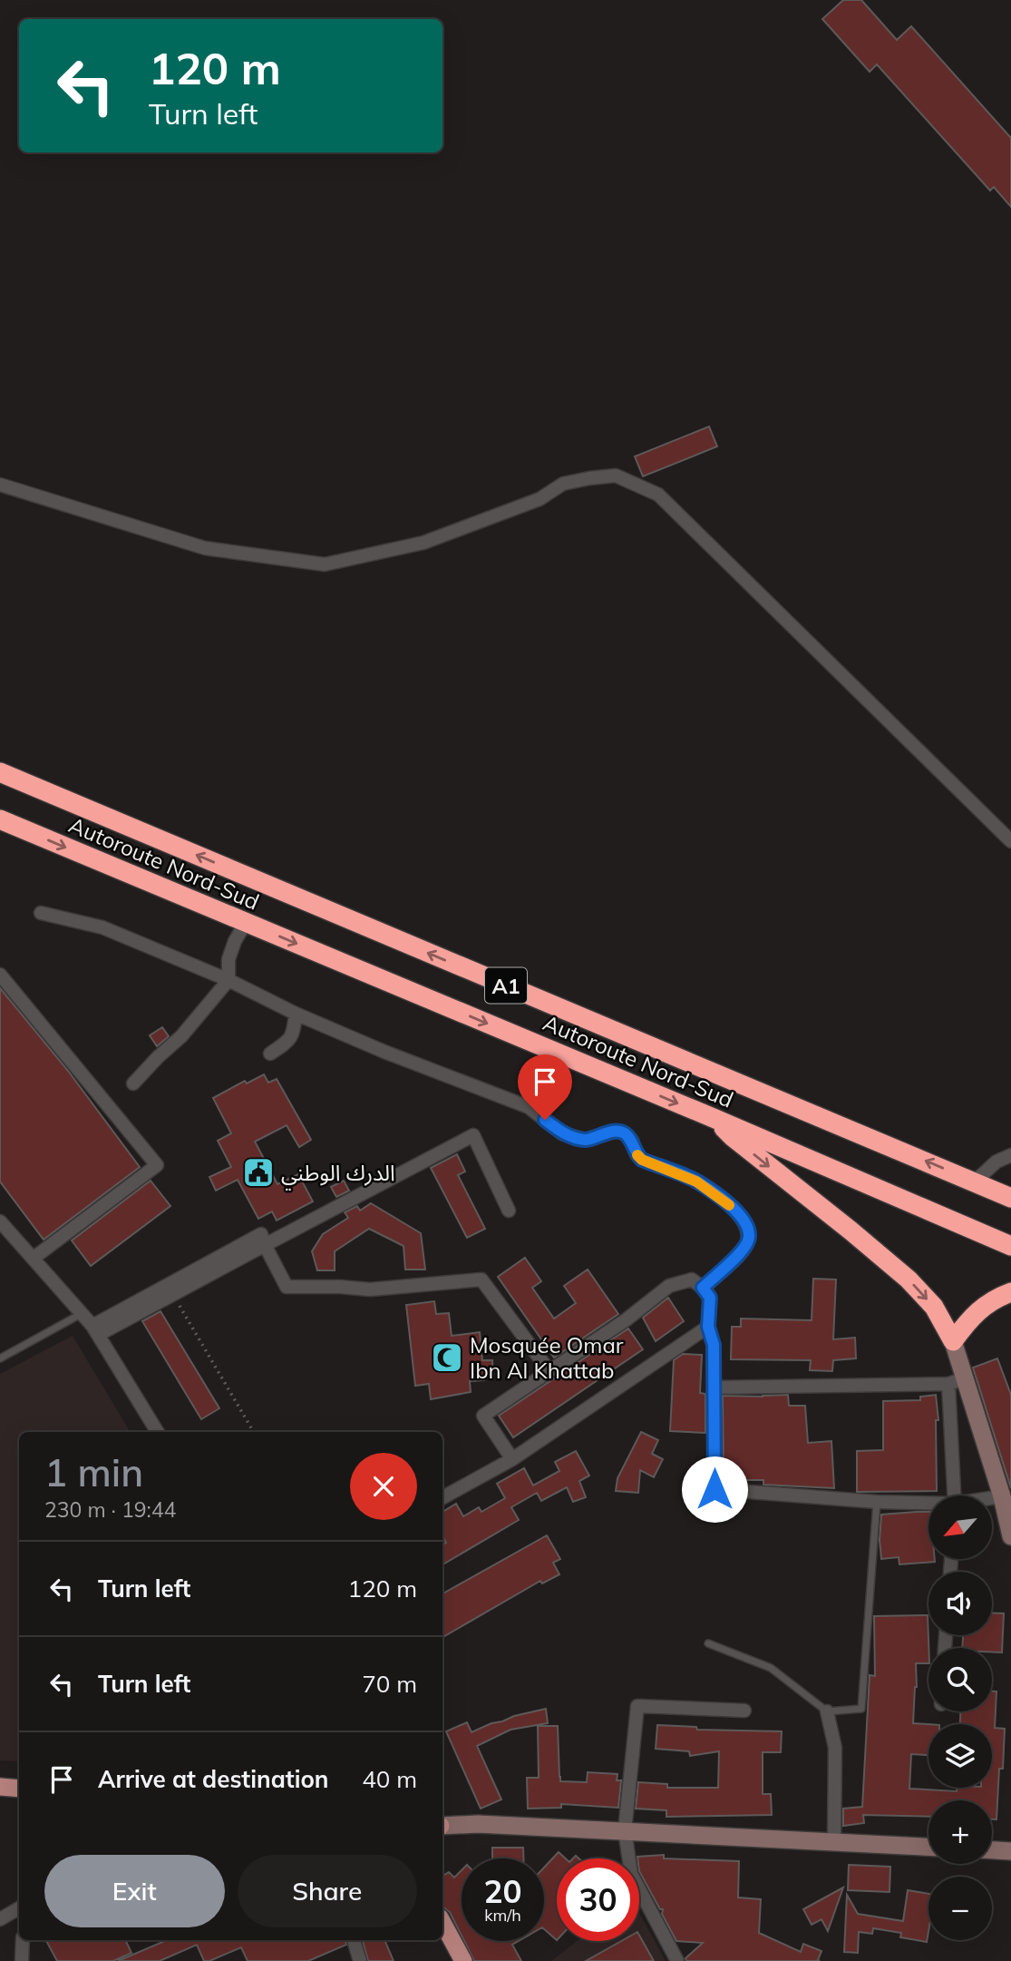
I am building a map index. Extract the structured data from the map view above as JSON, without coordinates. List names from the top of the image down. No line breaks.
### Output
{"streets":{"highway":["Autoroute Nord-Sud","A1"]},"places":{"public building":["الدرك الوطني"],"mosque":["Mosquée Omar Ibn Al Khattab"]},"north":"bottom left","page":{"turn":["120 m","Turn left"],"heading":["1 min","230 m · 19:44"],"map_buttons":["+","−"],"list":[{"name":"Turn left","value":"120 m"},{"name":"Turn left","value":"70 m"},{"name":"Arrive at destination","value":"40 m"}],"buttons":["Exit","Share"],"speed":"20 km/h","limit":"30"}}
